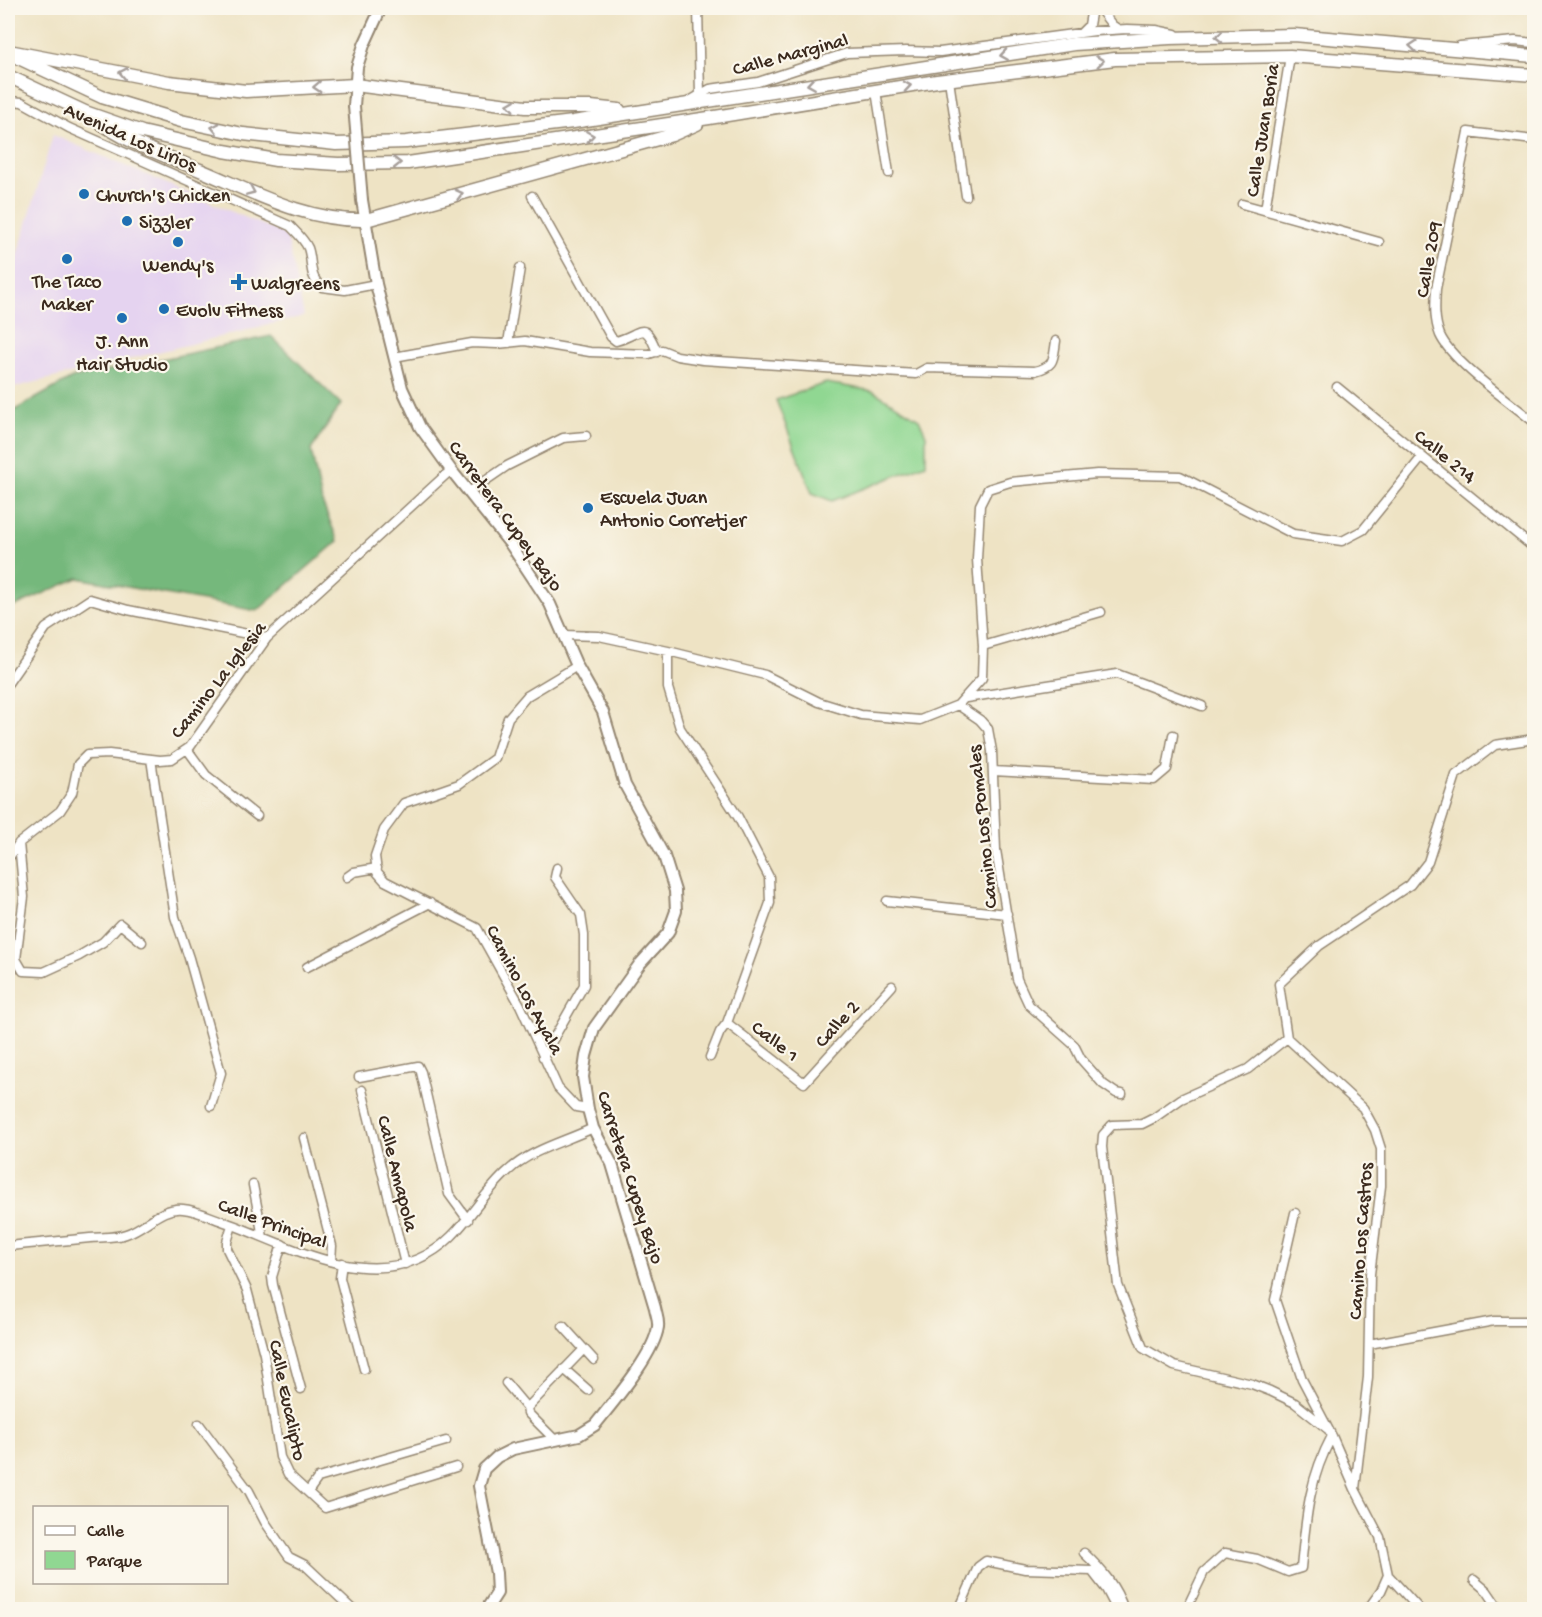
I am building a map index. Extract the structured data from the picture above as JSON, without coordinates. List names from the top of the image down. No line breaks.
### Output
{"streets":{"street":["Calle Marginal","Calle Juan Boria","Avenida Los Lirios","Calle 209","Calle 214","Carretera Cupey Bajo","Camino La Iglesia","Camino Los Pomales","Camino Los Ayala","Calle 2","Calle 1","Calle Amapola","Calle Principal","Camino Los Castros","Calle Eucalipto"]},"crossings":[["Avenida Los Lirios","Carretera Cupey Bajo"],["Carretera Cupey Bajo","Camino La Iglesia"],["Carretera Cupey Bajo","Camino Los Ayala"],["Carretera Cupey Bajo","Calle Principal"],["Calle 2","Calle 1"],["Calle Amapola","Calle Principal"],["Calle Principal","Calle Eucalipto"]],"places":{"other":["Church's Chicken","Sizzler","Wendy's","The Taco Maker","Evolv Fitness","J. Ann Hair Studio","Escuela Juan Antonio Corretjer"],"health":["Walgreens"]},"legend":["Calle","Parque"]}
